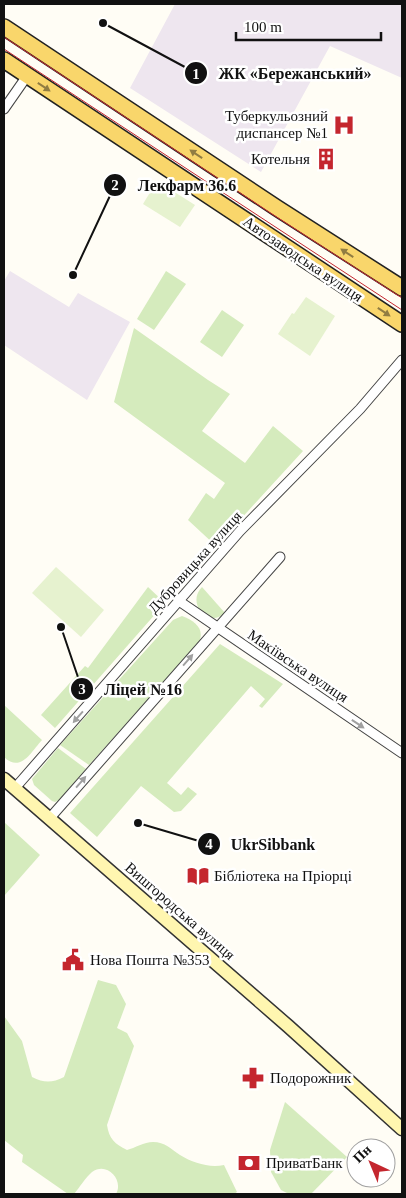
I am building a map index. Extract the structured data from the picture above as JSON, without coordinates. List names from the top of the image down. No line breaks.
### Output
{"streets":{"main road":["Автозаводська вулиця","Вишгородська вулиця"],"street":["Дубровицька вулиця","Макіївська вулиця"]},"crossings":[["Дубровицька вулиця","Макіївська вулиця"],["Дубровицька вулиця","Вишгородська вулиця"]],"one_way":["Макіївська вулиця"],"places":{"other":["ЖК «Бережанський»","Лекфарм 36.6","Ліцей №16","UkrSibbank"],"hospital":["Туберкульозний диспансер №1"],"building":["Котельня"],"library":["Бібліотека на Пріорці"],"public building":["Нова Пошта №353"],"pharmacy":["Подорожник"],"bank":["ПриватБанк"]},"scale_bar":"100 m","north":"top left"}
